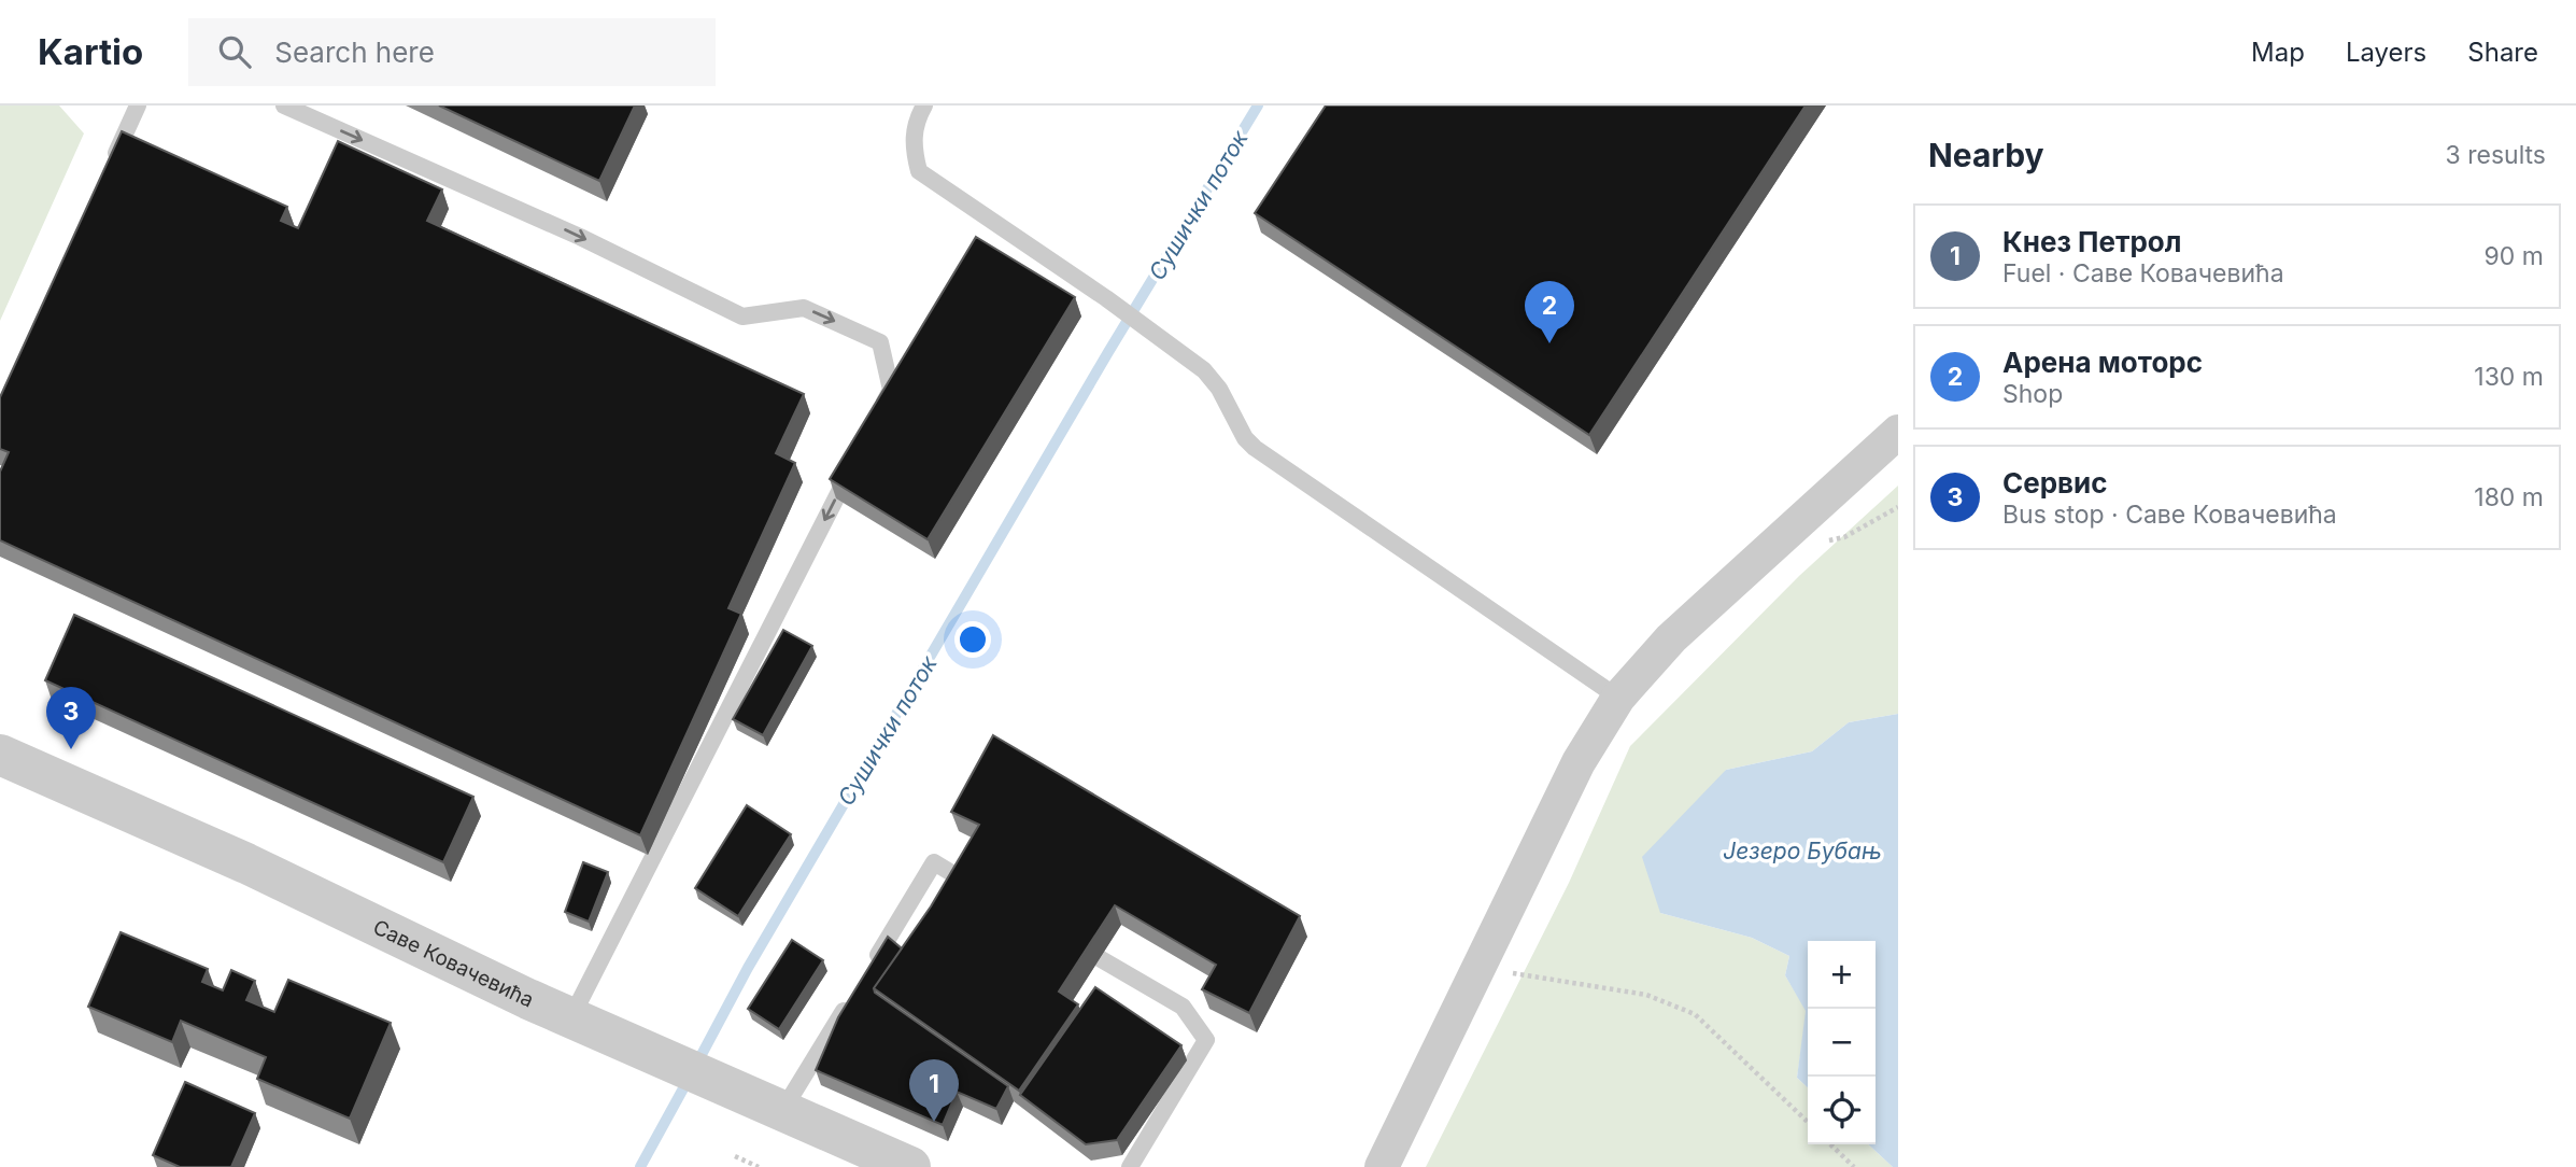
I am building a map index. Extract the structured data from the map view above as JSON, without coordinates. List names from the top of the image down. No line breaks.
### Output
{"streets":{"street":["Саве Ковачевића"]},"water":["Сушички поток","Језеро Бубањ"],"page":{"header":"Kartio","search":"Search here","nav":["Map","Layers","Share"],"heading":["Nearby","3 results"],"list":[{"mark":"1","name":"Кнез Петрол","note":"Fuel · Саве Ковачевића","value":"90 m"},{"mark":"2","name":"Арена моторс","note":"Shop","value":"130 m"},{"mark":"3","name":"Сервис","note":"Bus stop · Саве Ковачевића","value":"180 m"}],"pins":["2","3","1"],"map_buttons":["+","−"]}}
